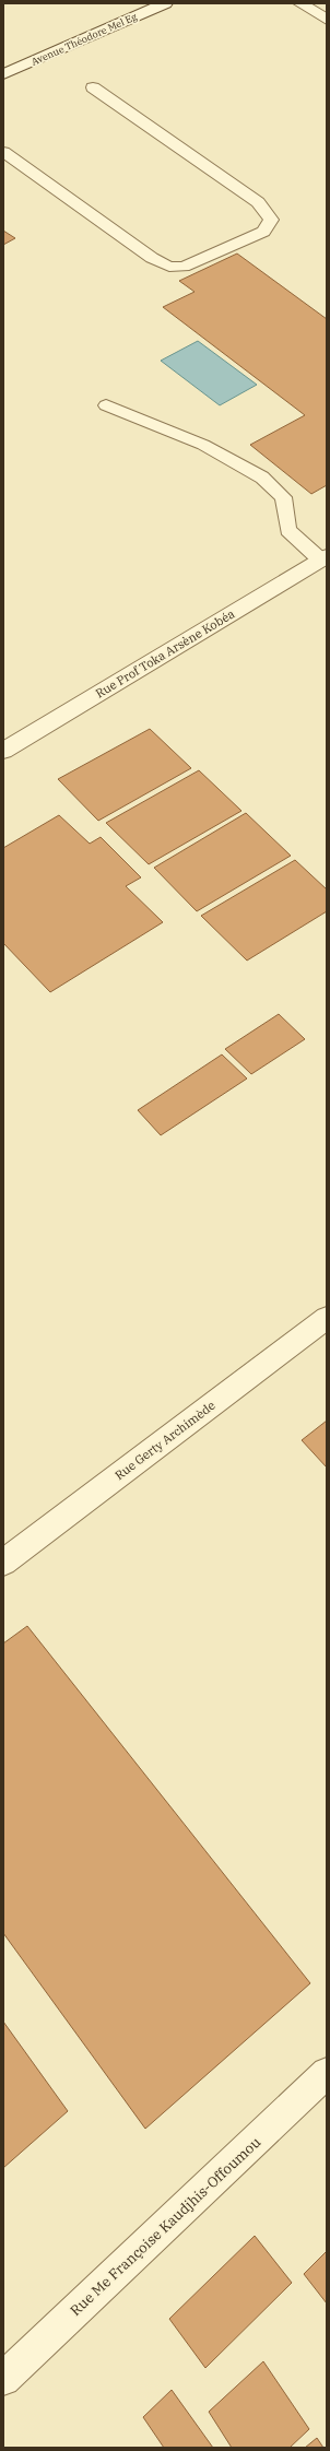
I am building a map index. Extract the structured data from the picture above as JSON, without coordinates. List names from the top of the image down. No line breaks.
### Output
{"streets":{"street":["Avenue Théodore Mel Eg","Rue Prof Toka Arsène Kobéa","Rue Gerty Archimède","Rue Me Françoise Kaudjhis-Offoumou"]}}
